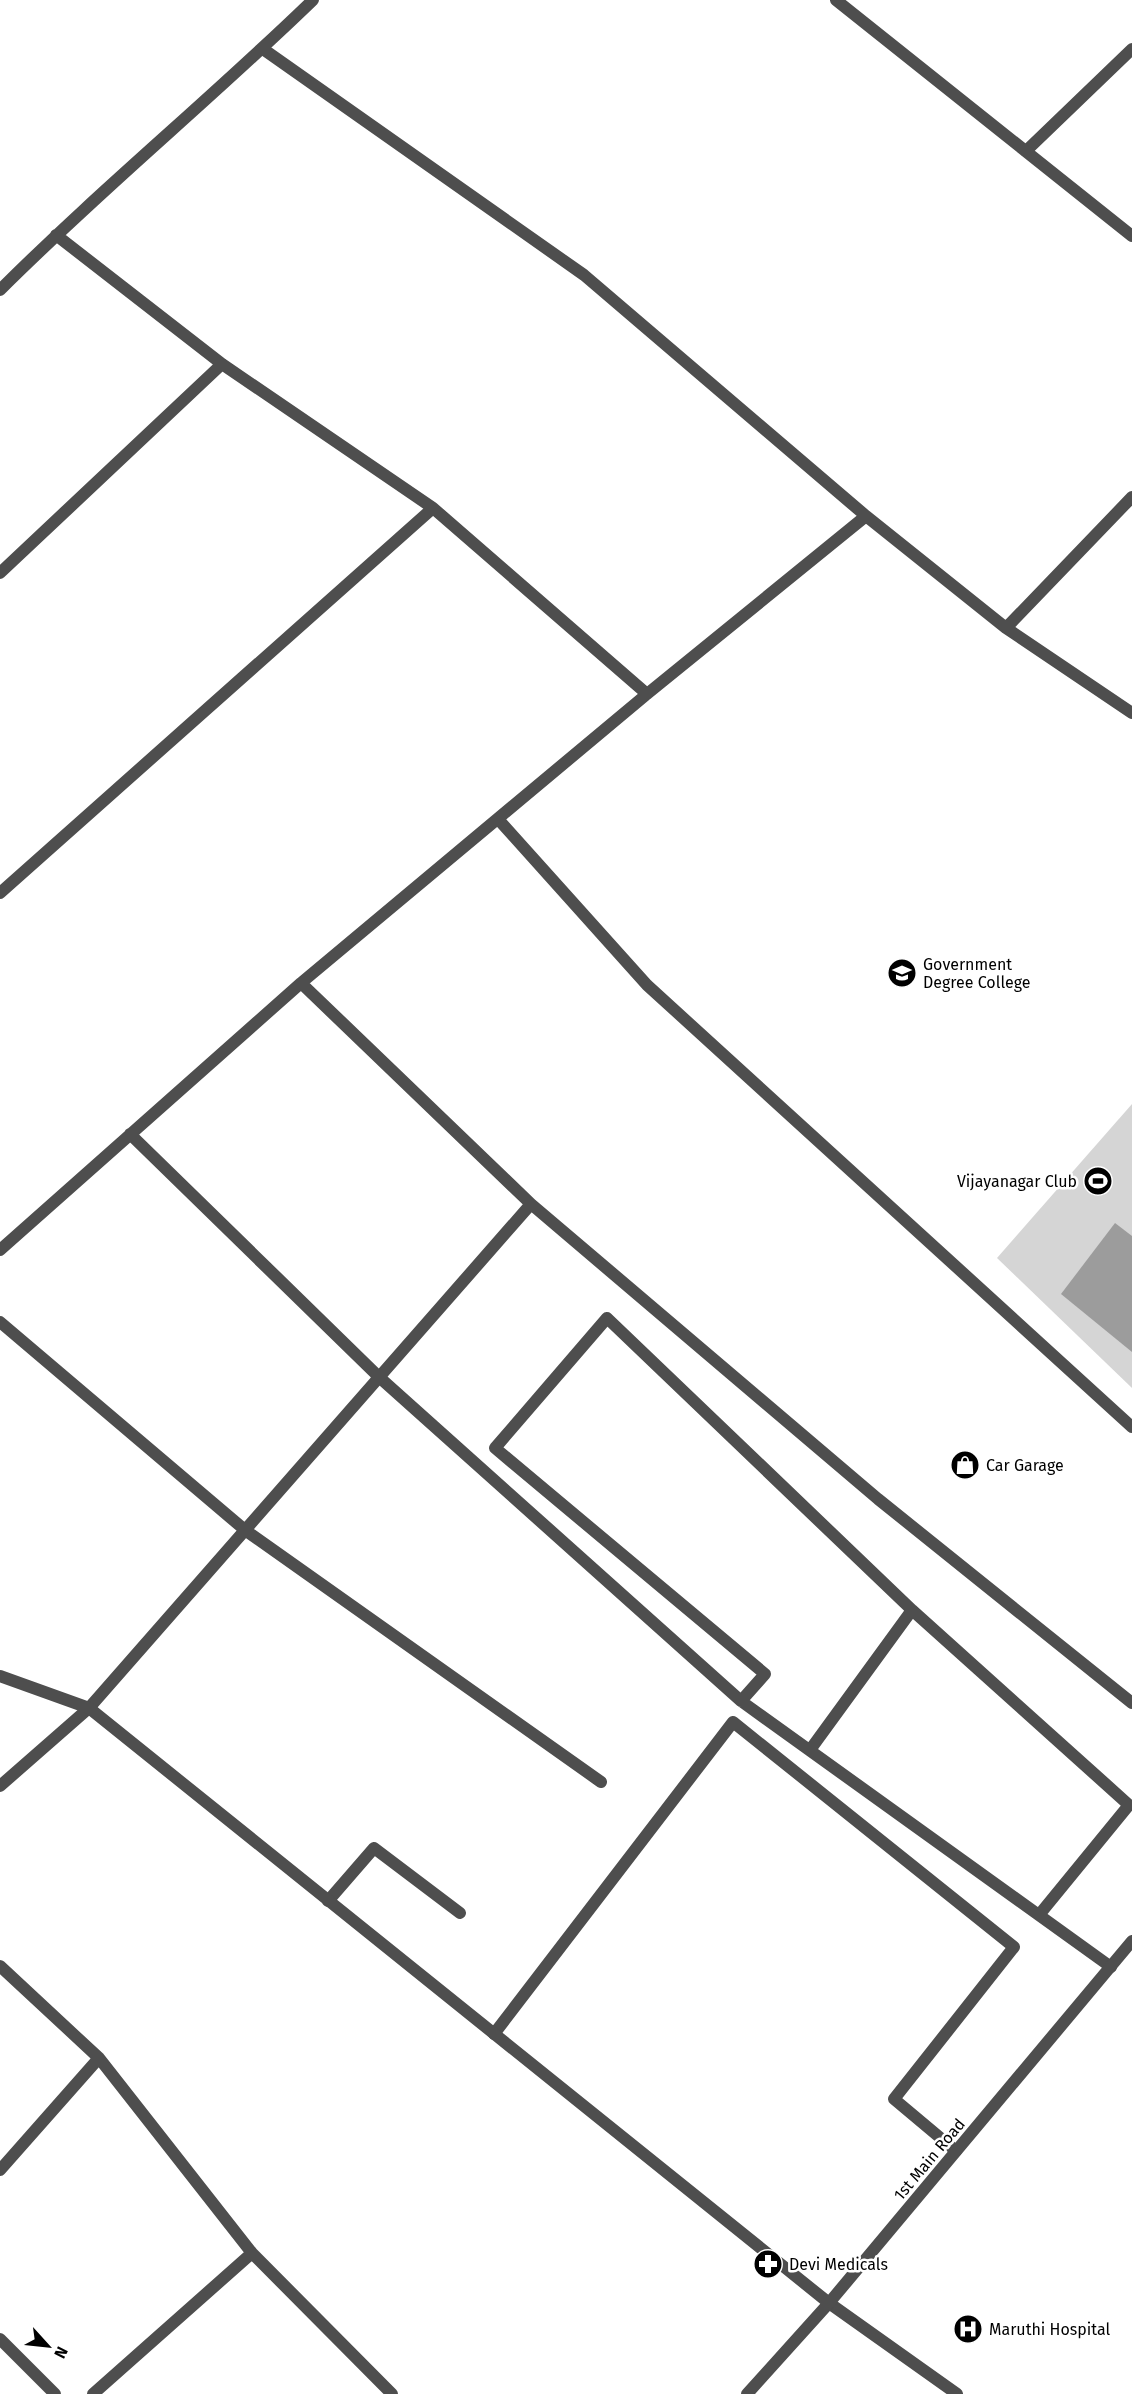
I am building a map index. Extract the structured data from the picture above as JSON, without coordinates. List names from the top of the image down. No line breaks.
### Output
{"streets":{"street":["1st Main Road"]},"places":{"school or university":["Government Degree College"],"sports":["Vijayanagar Club"],"shop":["Car Garage"],"pharmacy":["Devi Medicals"],"hospital":["Maruthi Hospital"]},"north":"bottom right"}
